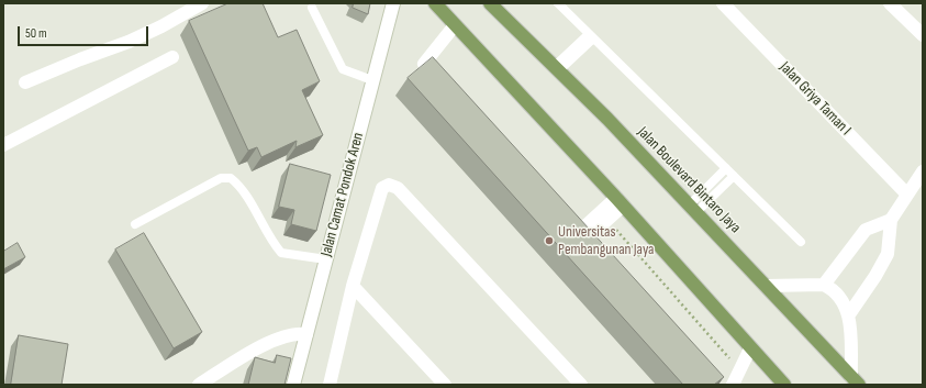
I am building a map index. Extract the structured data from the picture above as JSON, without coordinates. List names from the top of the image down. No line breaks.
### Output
{"streets":{"main road":["Jalan Boulevard Bintaro Jaya"],"street":["Jalan Griya Taman I","Jalan Camat Pondok Aren"]},"places":["Universitas Pembangunan Jaya"],"scale_bar":"50 m"}
